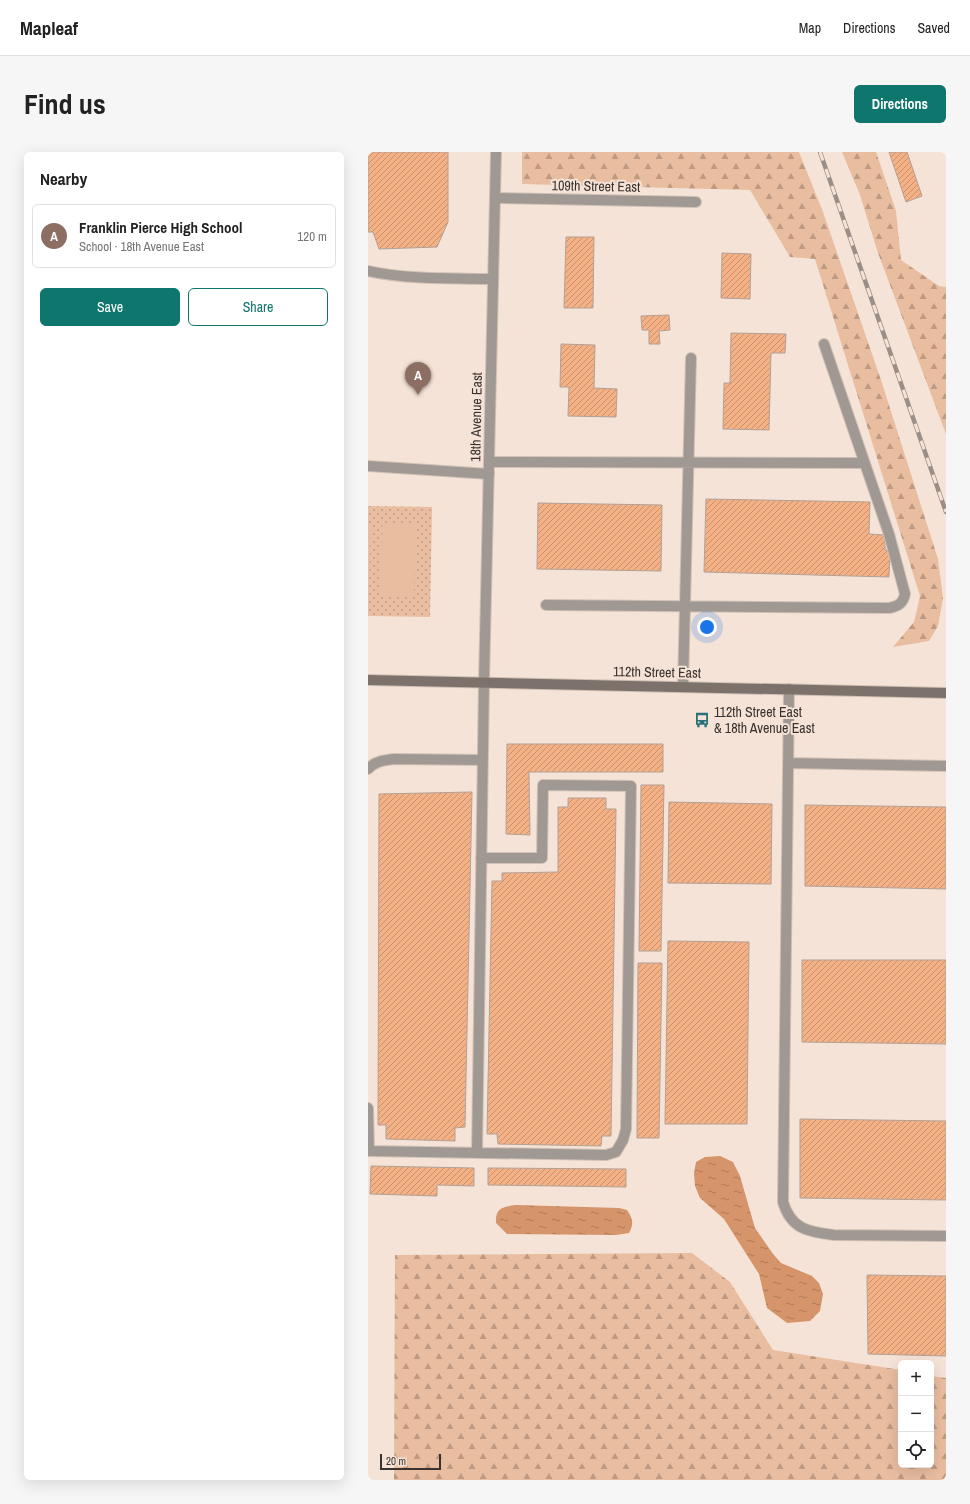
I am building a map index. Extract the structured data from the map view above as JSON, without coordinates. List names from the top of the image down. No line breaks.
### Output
{"streets":{"main road":["112th Street East"],"street":["109th Street East","18th Avenue East"]},"crossings":[["109th Street East","18th Avenue East"],["18th Avenue East","112th Street East"]],"places":{"bus stop":["112th Street East & 18th Avenue East"]},"scale_bar":"20 m","page":{"header":"Mapleaf","nav":["Map","Directions","Saved"],"title":"Find us","buttons":["Directions",["Save","Share"]],"heading":"Nearby","list":[{"mark":"A","name":"Franklin Pierce High School","note":"School · 18th Avenue East","value":"120 m"}],"pins":"A","map_buttons":["+","−"],"scale":"20 m"}}
